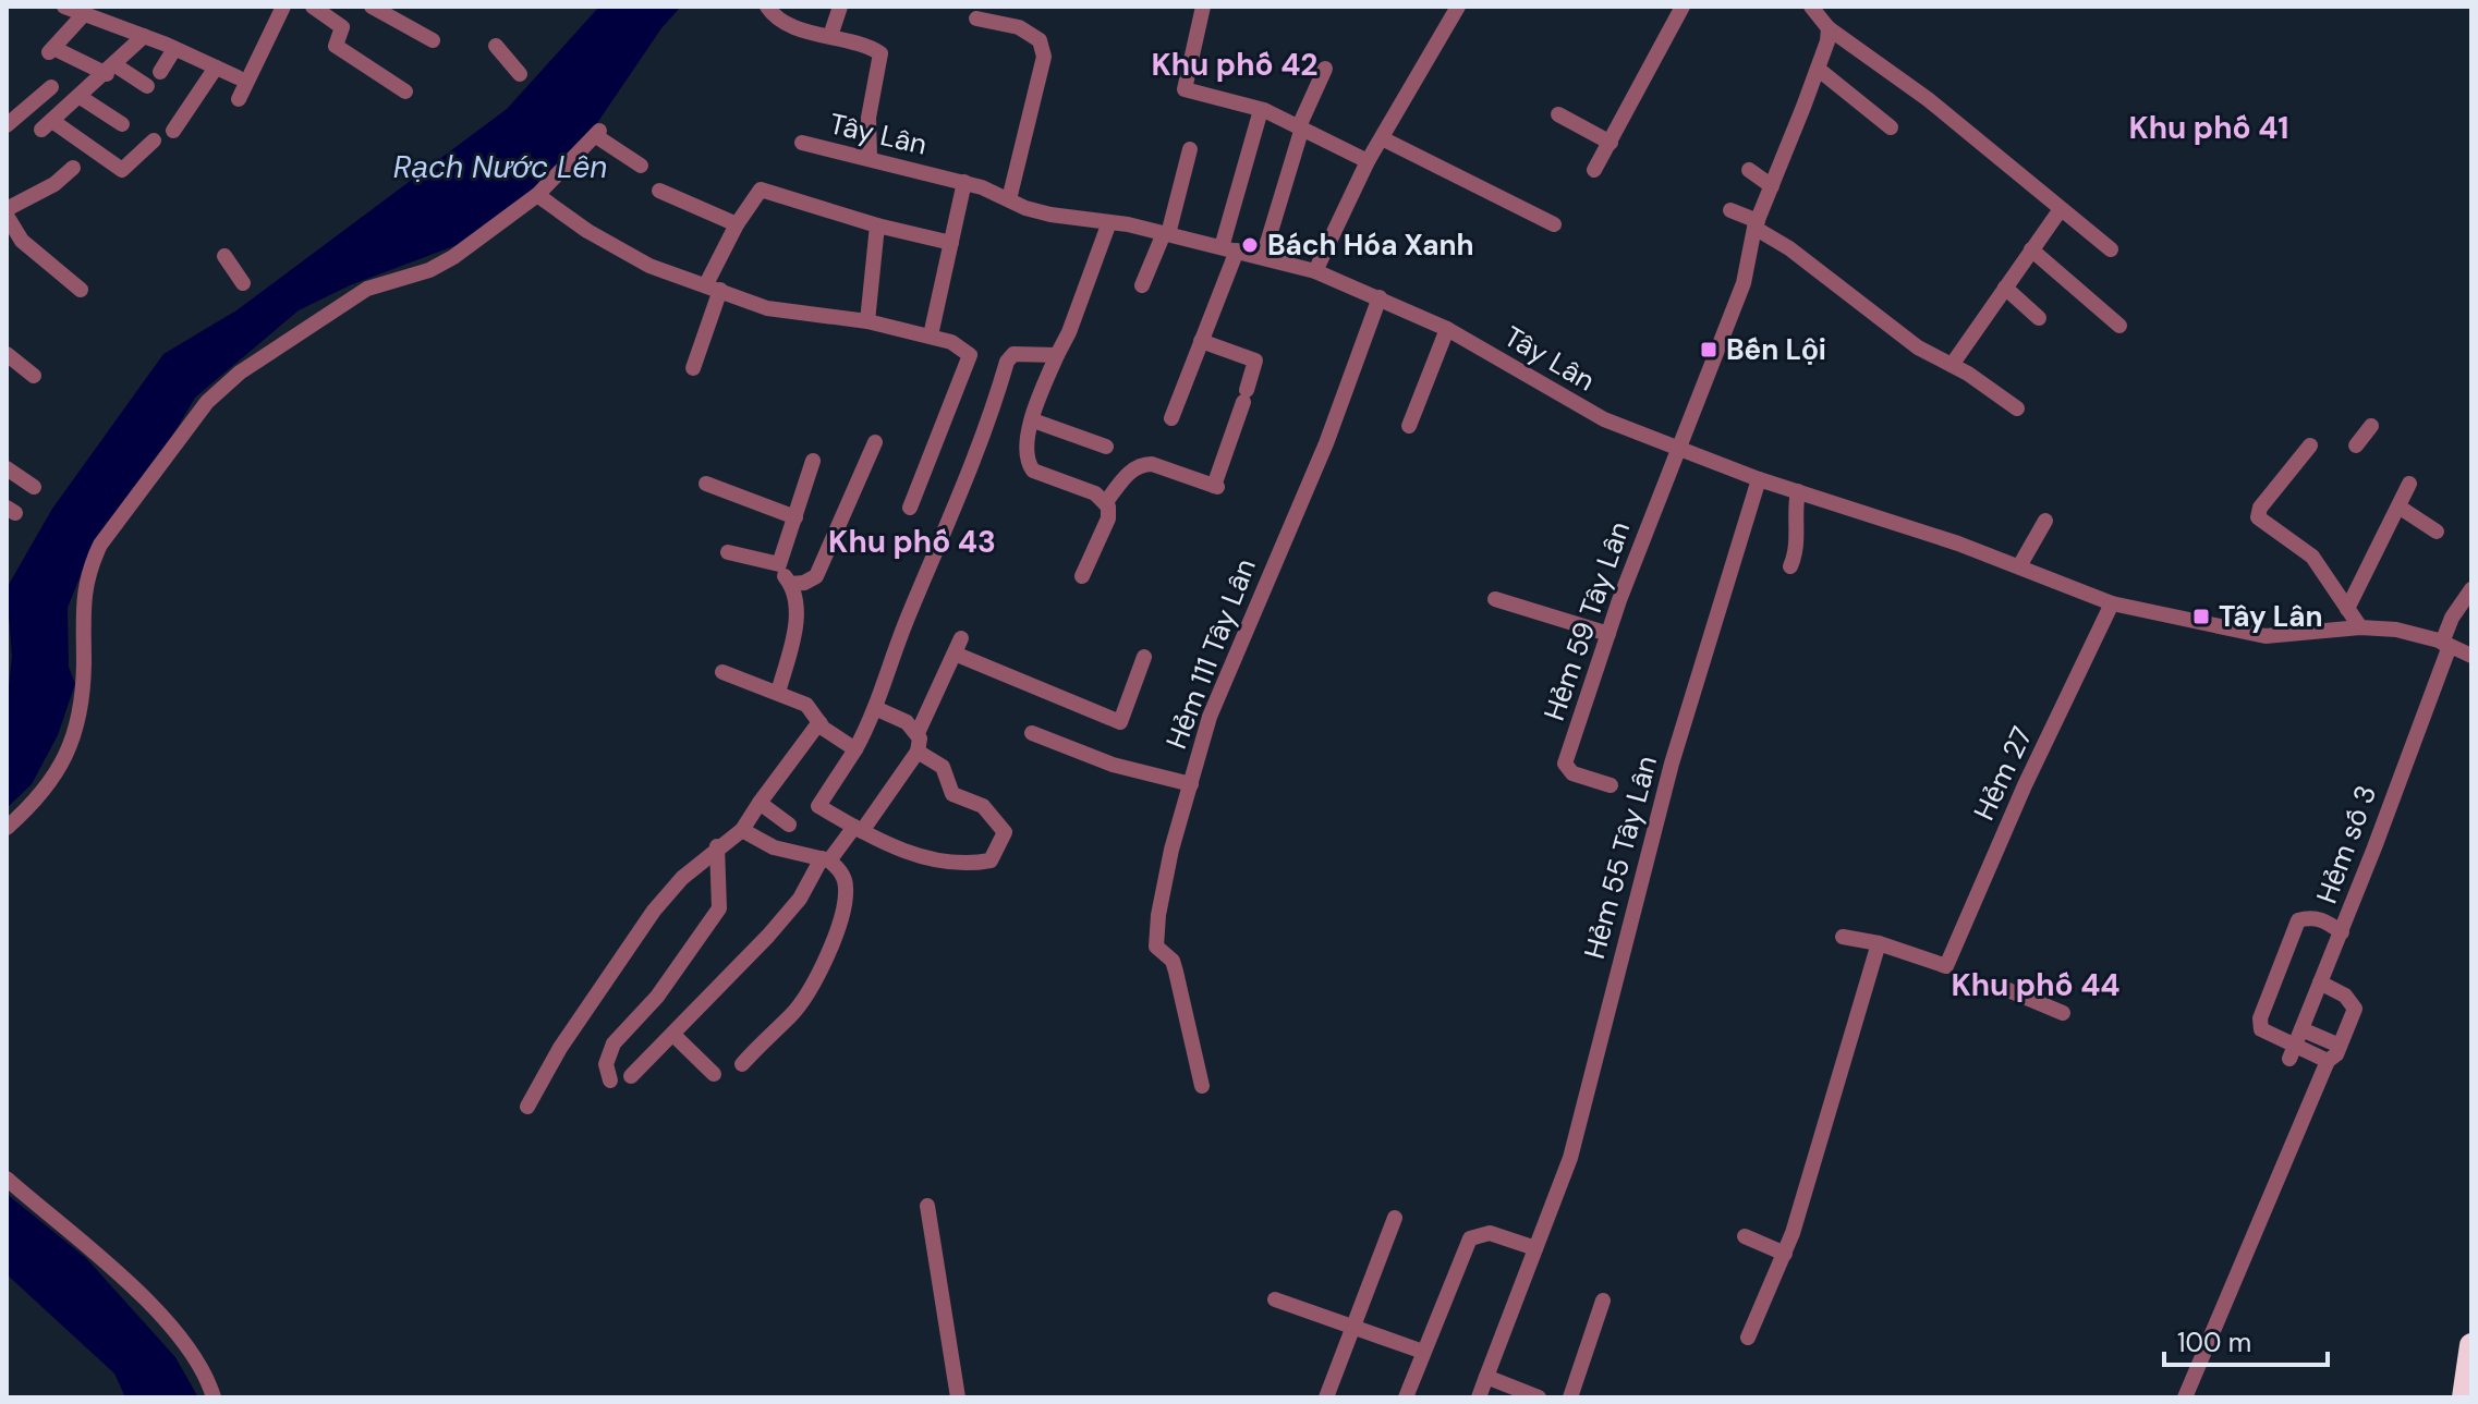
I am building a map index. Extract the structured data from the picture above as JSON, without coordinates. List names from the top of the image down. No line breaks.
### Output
{"streets":{"street":["Tây Lân","Hẻm 59 Tây Lân","Hẻm 111 Tây Lân","Hẻm 27","Hẻm số 3","Hẻm 55 Tây Lân"]},"crossings":[["Tây Lân","Hẻm 59 Tây Lân"],["Tây Lân","Hẻm 111 Tây Lân"],["Tây Lân","Hẻm 27"],["Tây Lân","Hẻm số 3"],["Tây Lân","Hẻm 55 Tây Lân"]],"districts":["Khu phố 42","Khu phố 41","Khu phố 43","Khu phố 44"],"water":["Rạch Nước Lên"],"places":{"other":["Bách Hóa Xanh"],"transit":["Bến Lội","Tây Lân"]},"scale_bar":"100 m"}
